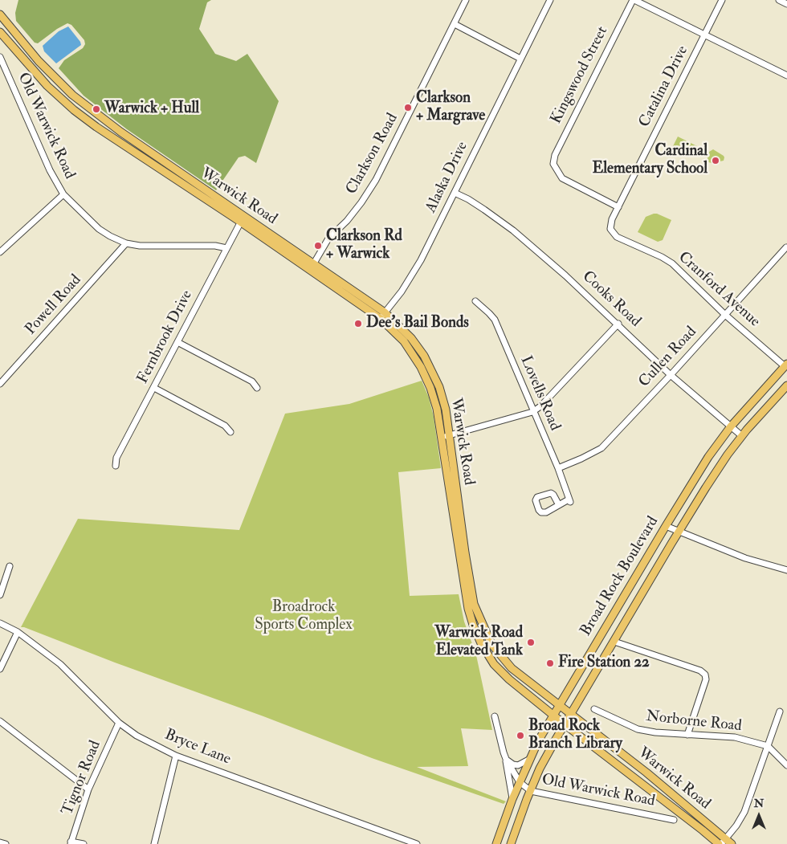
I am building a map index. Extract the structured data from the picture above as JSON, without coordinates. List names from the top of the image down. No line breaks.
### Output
{"streets":{"main road":["Warwick Road","Broad Rock Boulevard"],"street":["Kingswood Street","Catalina Drive","Old Warwick Road","Clarkson Road","Alaska Drive","Cranford Avenue","Cooks Road","Powell Road","Fernbrook Drive","Cullen Road","Lovells Road","Norborne Road","Bryce Lane","Tignor Road"]},"crossings":[["Kingswood Street","Catalina Drive"],["Catalina Drive","Cranford Avenue"],["Old Warwick Road","Powell Road"],["Old Warwick Road","Fernbrook Drive"],["Old Warwick Road","Broad Rock Boulevard"],["Clarkson Road","Warwick Road"],["Alaska Drive","Warwick Road"],["Alaska Drive","Cooks Road"],["Warwick Road","Fernbrook Drive"],["Warwick Road","Broad Rock Boulevard"],["Cranford Avenue","Cullen Road"],["Cranford Avenue","Broad Rock Boulevard"],["Cooks Road","Cullen Road"],["Cooks Road","Broad Rock Boulevard"],["Cullen Road","Lovells Road"],["Bryce Lane","Tignor Road"]],"parks":["Broadrock Sports Complex"],"places":["Clarkson + Margrave","Warwick + Hull","Cardinal Elementary School","Clarkson Rd + Warwick","Dee’s Bail Bonds","Warwick Road Elevated Tank","Fire Station 22","Broad Rock Branch Library"],"north":"top"}
